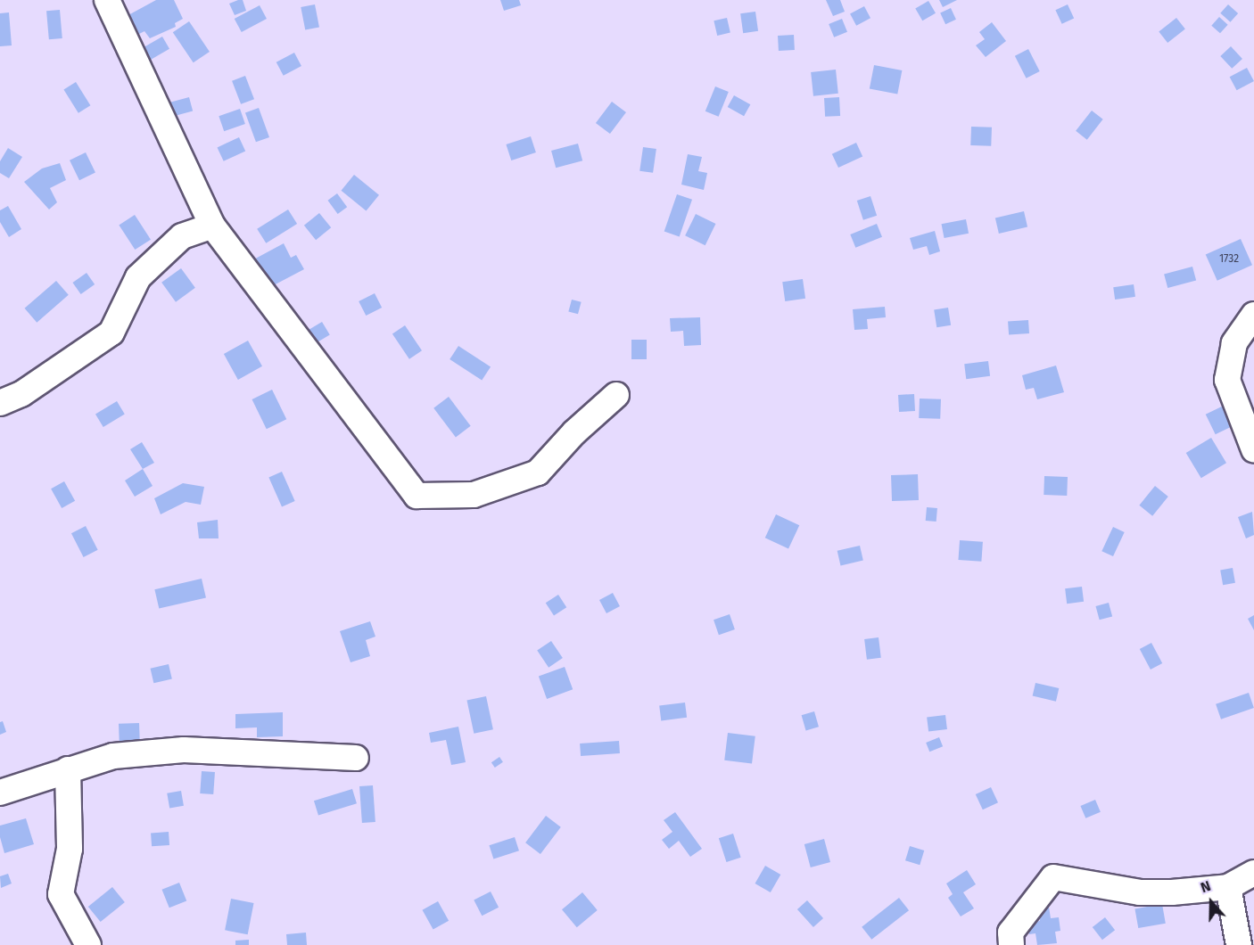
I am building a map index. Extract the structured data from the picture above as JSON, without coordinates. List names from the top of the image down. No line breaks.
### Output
{"house_numbers":["1732"],"north":"top"}
